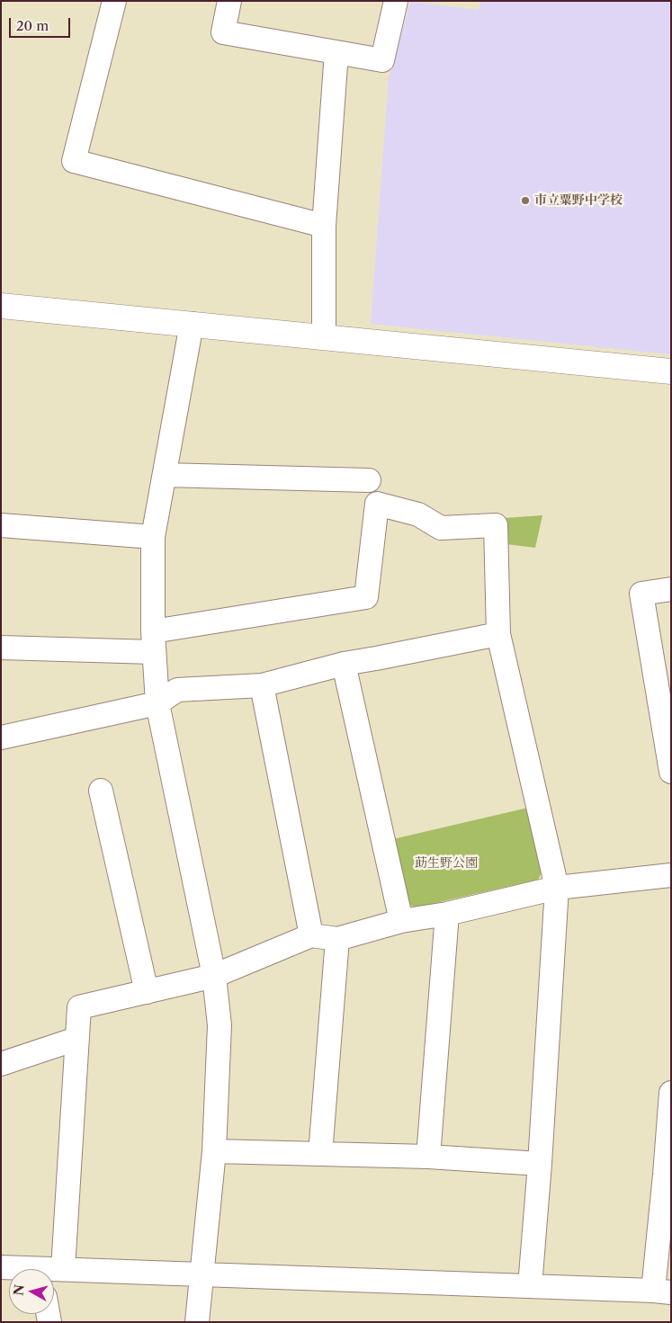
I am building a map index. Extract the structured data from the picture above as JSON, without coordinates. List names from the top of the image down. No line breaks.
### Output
{"parks":["莇生野公園"],"places":["市立粟野中学校"],"scale_bar":"20 m","north":"left"}
